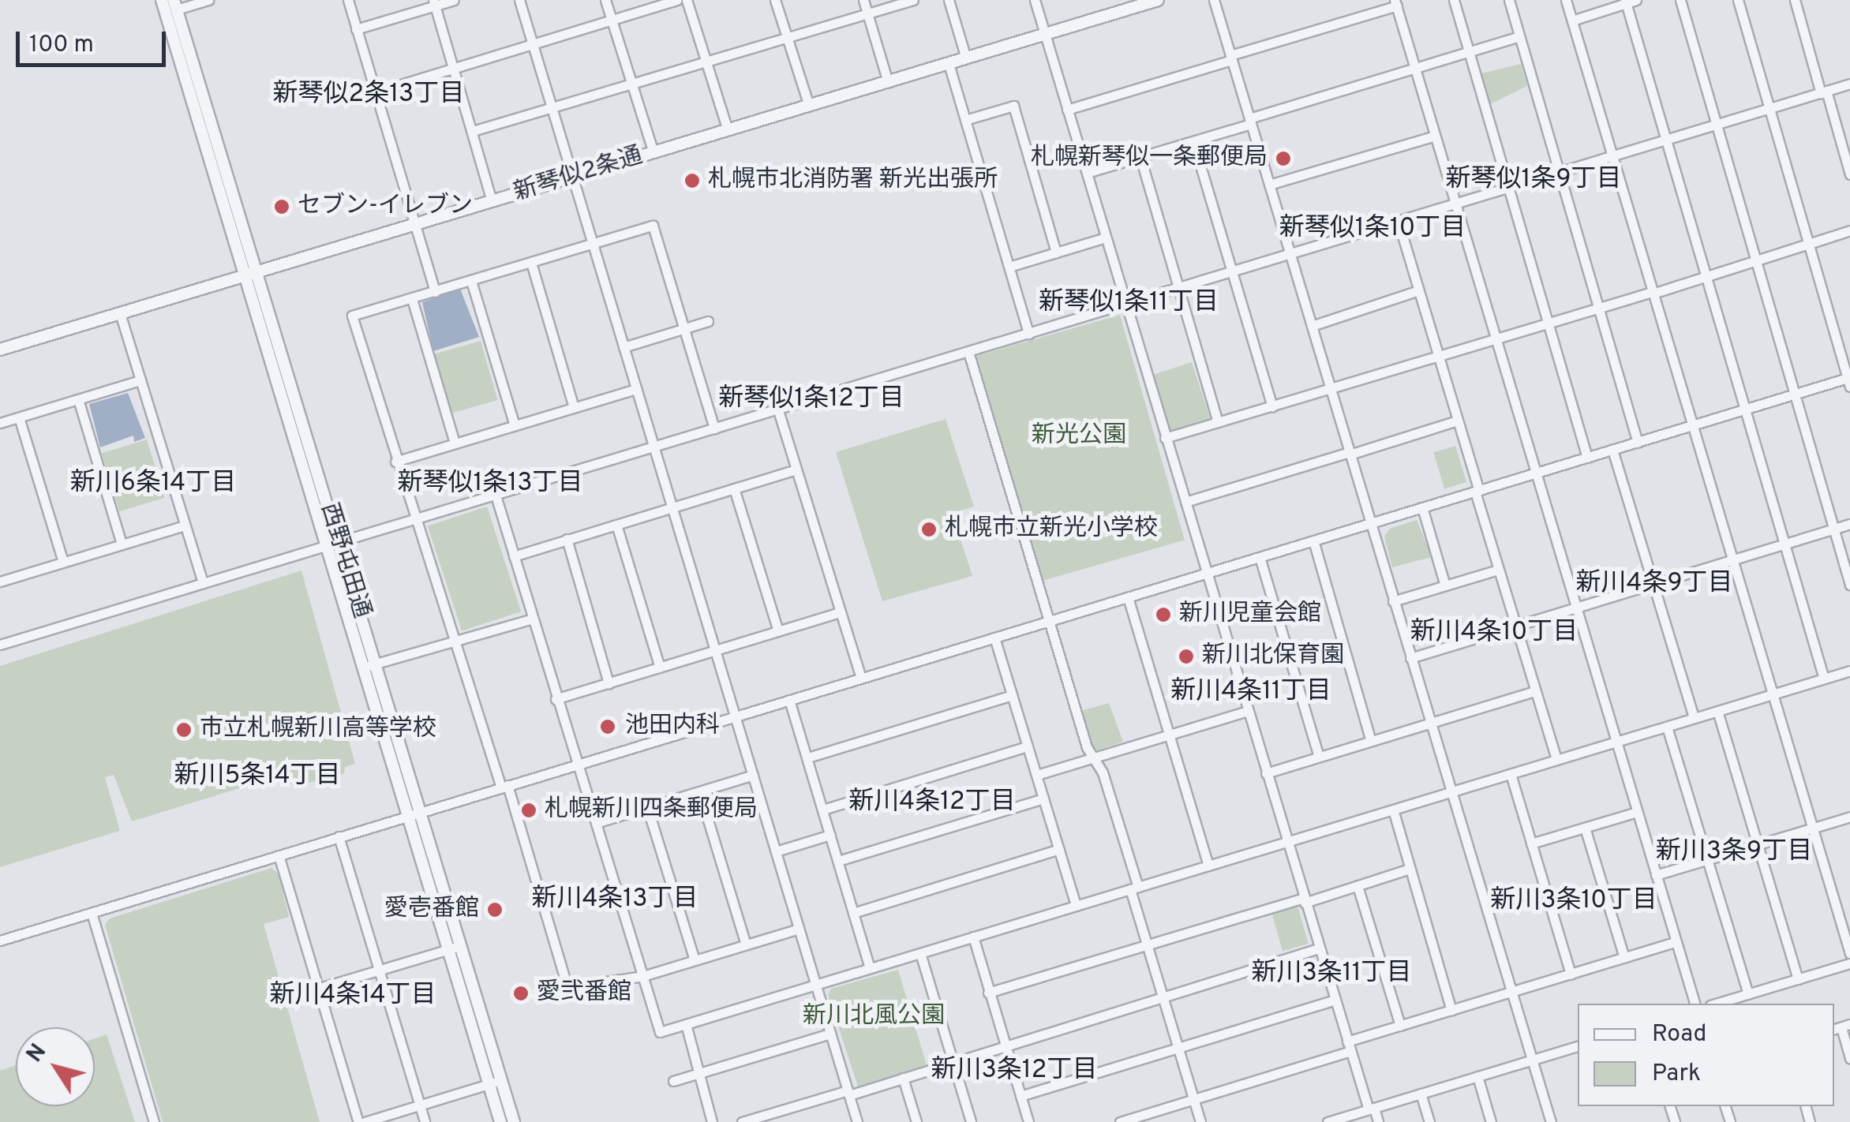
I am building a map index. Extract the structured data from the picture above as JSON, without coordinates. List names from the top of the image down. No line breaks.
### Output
{"streets":{"street":["新琴似2条通","西野屯田通"]},"crossings":[["新琴似2条通","西野屯田通"]],"districts":["新琴似2条13丁目","新琴似1条9丁目","新琴似1条10丁目","新琴似1条11丁目","新琴似1条12丁目","新川6条14丁目","新琴似1条13丁目","新川4条9丁目","新川4条10丁目","新川4条11丁目","新川5条14丁目","新川4条12丁目","新川3条9丁目","新川4条13丁目","新川3条10丁目","新川3条11丁目","新川4条14丁目","新川3条12丁目"],"parks":["新光公園","新川北風公園"],"places":["札幌新琴似一条郵便局","札幌市北消防署 新光出張所","セブン-イレブン","札幌市立新光小学校","新川児童会館","新川北保育園","池田内科","市立札幌新川高等学校","札幌新川四条郵便局","愛壱番館","愛弐番館"],"legend":["Road","Park"],"scale_bar":"100 m","north":"top left"}
